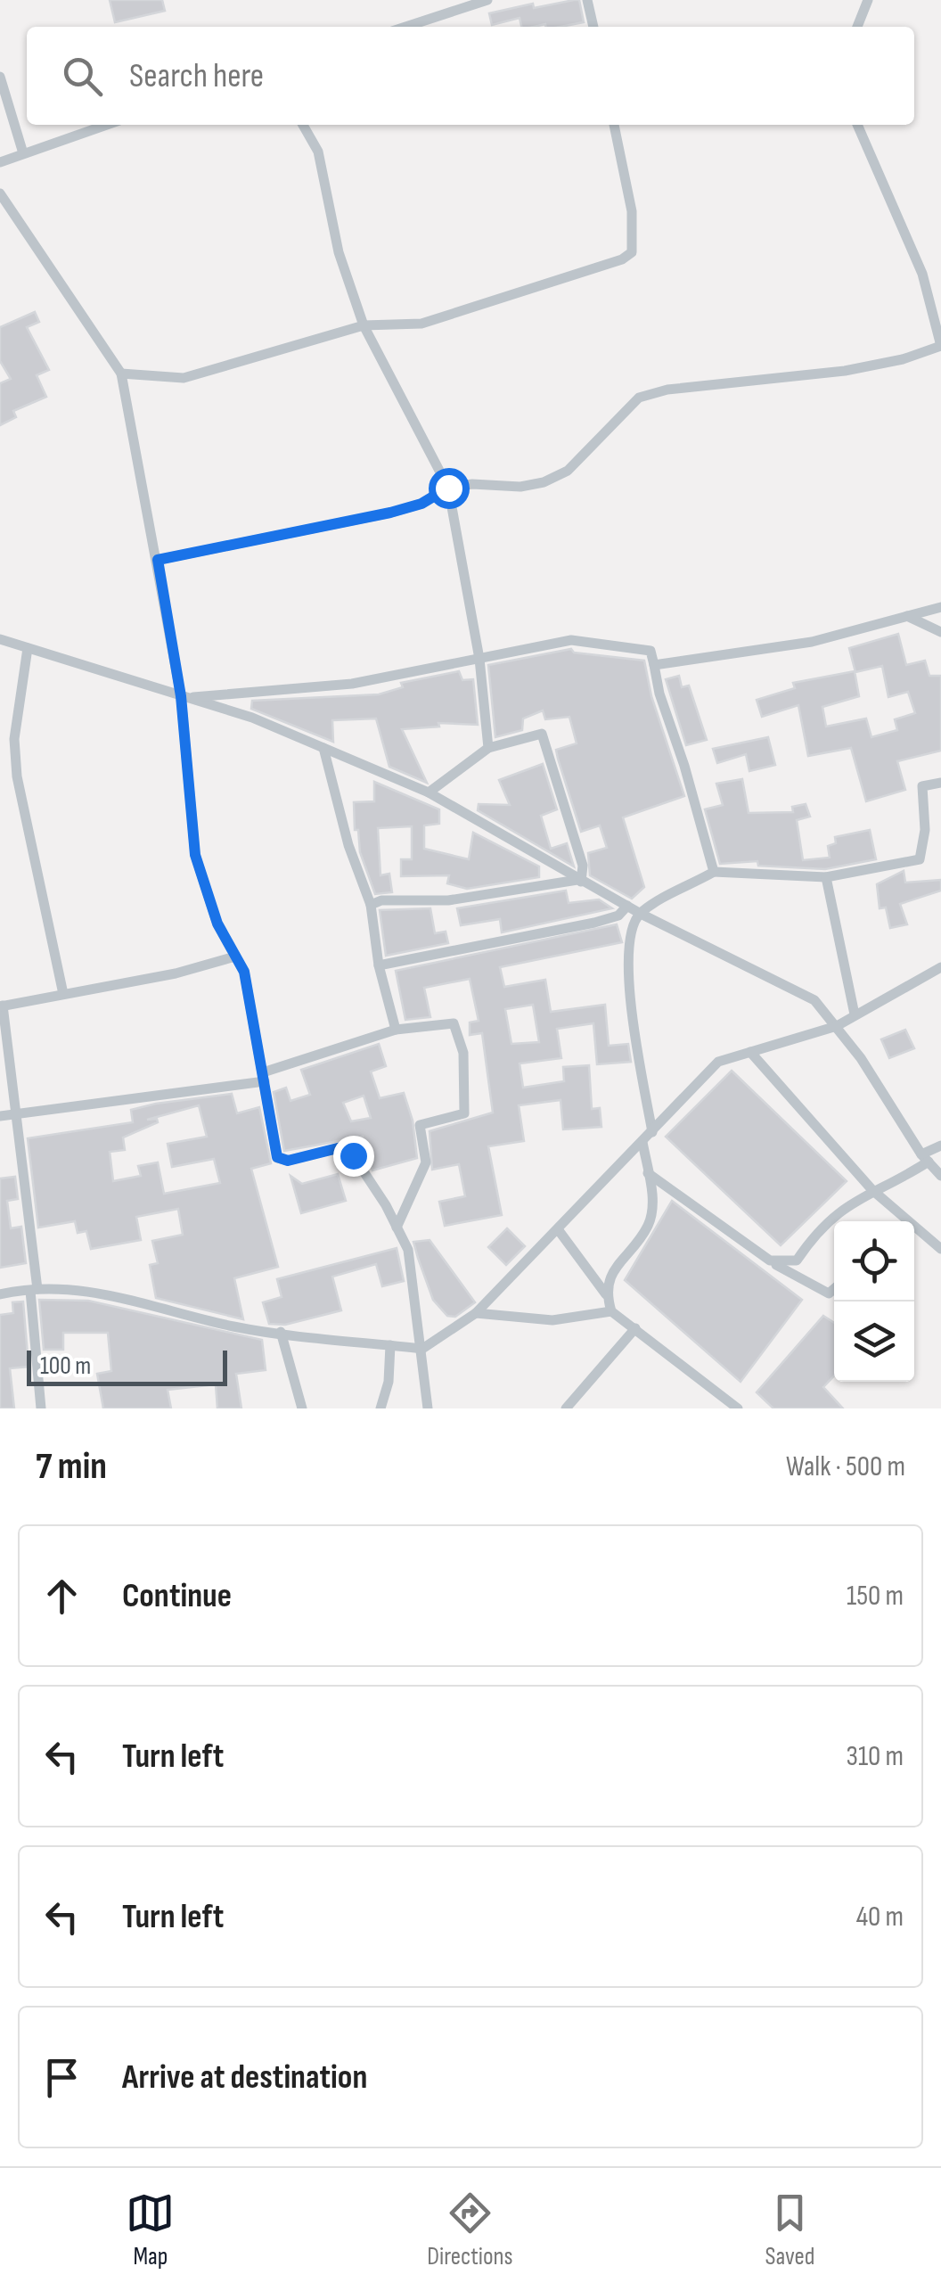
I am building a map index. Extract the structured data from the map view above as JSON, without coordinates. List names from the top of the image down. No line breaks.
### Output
{"scale_bar":"100 m","page":{"search":"Search here","scale":"100 m","heading":["7 min","Walk · 500 m"],"list":[["Continue","150 m"],["Turn left","310 m"],["Turn left","40 m"],"Arrive at destination"],"nav":["Map","Directions","Saved"]}}
